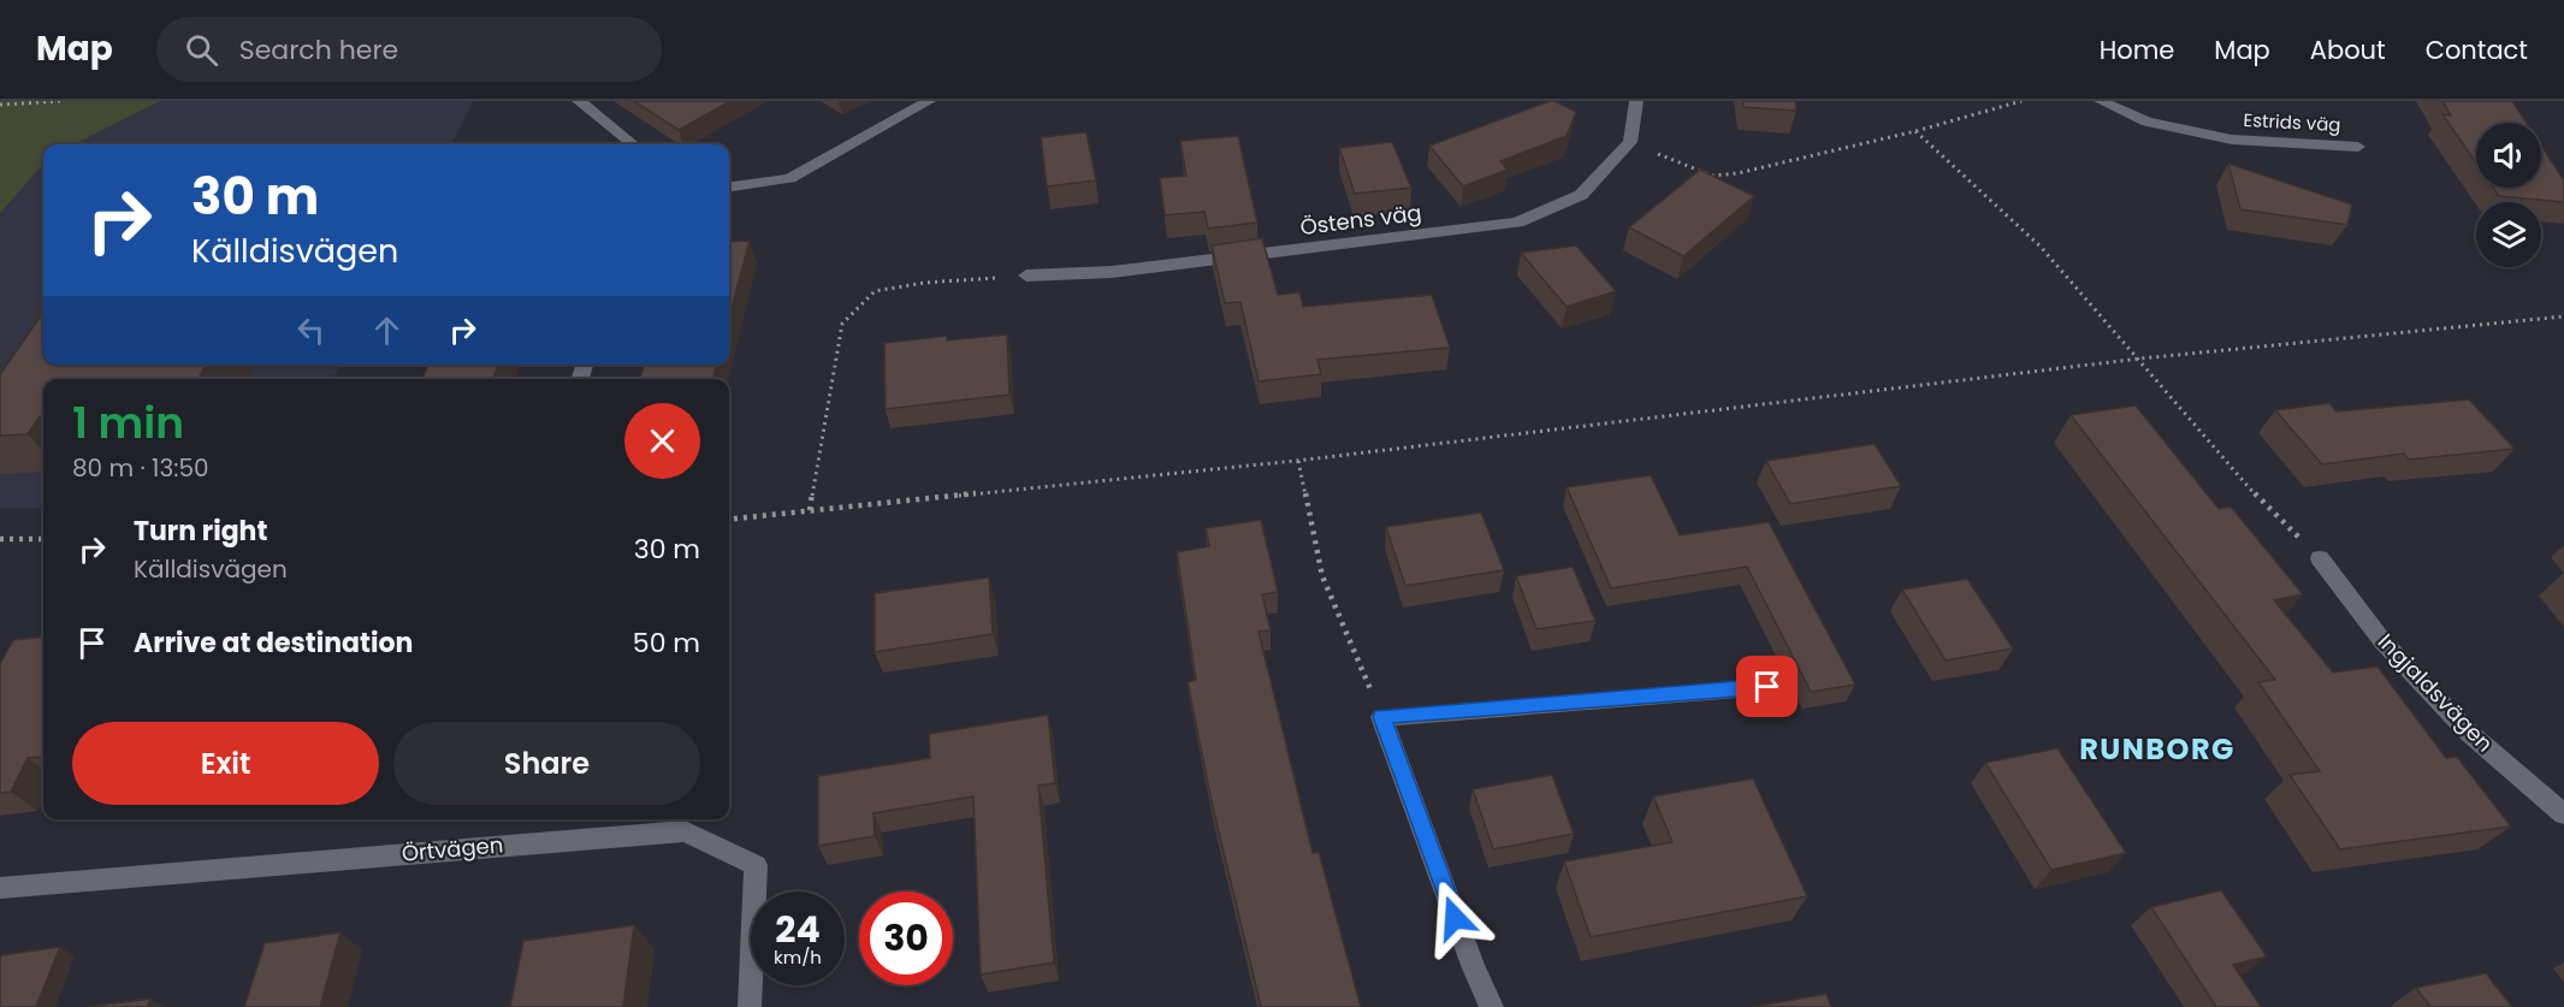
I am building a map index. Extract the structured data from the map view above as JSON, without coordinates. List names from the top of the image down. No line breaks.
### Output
{"streets":{"street":["Estrids väg","Östens väg","Ingjaldsvägen","Örtvägen"]},"districts":["RUNBORG"],"page":{"header":"Map","search":"Search here","nav":["Home","Map","About","Contact"],"turn":["30 m","Källdisvägen"],"heading":["1 min","80 m · 13:50"],"list":[{"name":"Turn right","note":"Källdisvägen","value":"30 m"},{"name":"Arrive at destination","value":"50 m"}],"buttons":["Exit","Share"],"speed":"24 km/h","limit":"30"}}
